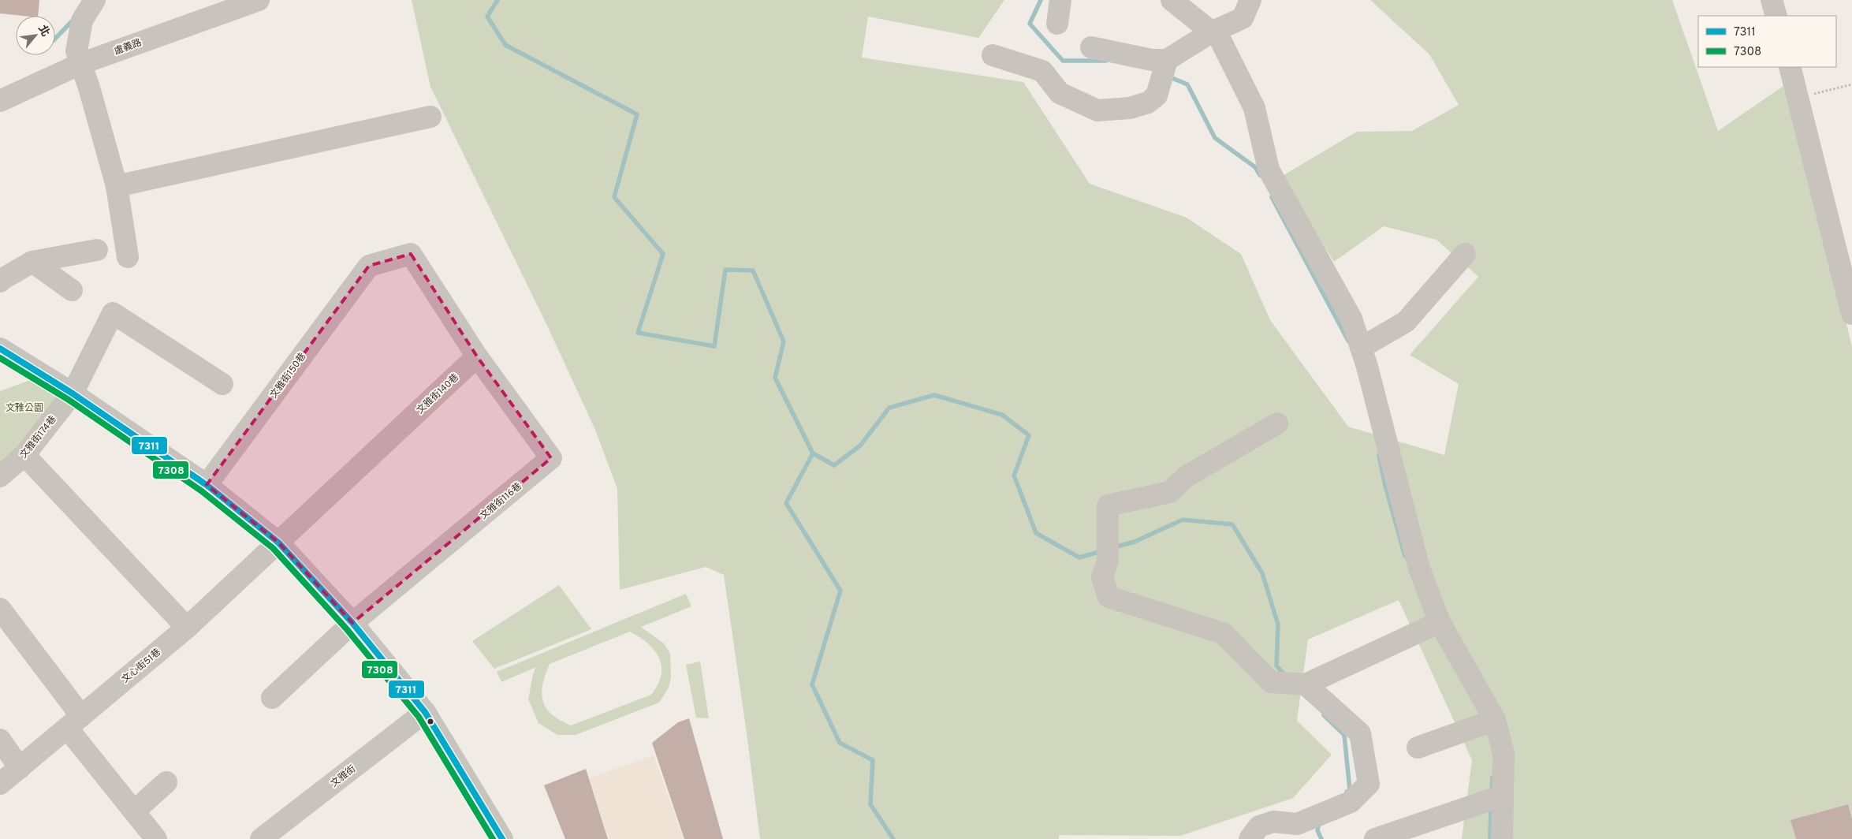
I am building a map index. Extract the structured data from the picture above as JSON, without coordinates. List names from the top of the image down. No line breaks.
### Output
{"streets":{"street":["盧義路","文雅街150巷","文雅街140巷","文雅街174巷","文雅街116巷","文心街51巷","文雅街"]},"crossings":[["文雅街150巷","文雅街140巷"],["文雅街150巷","文雅街116巷"],["文雅街140巷","文雅街116巷"],["文雅街140巷","文心街51巷"]],"parks":["文雅公園"],"lines":["transit line 7311","transit line 7308"],"legend":["7311","7308"],"north":"top right"}
